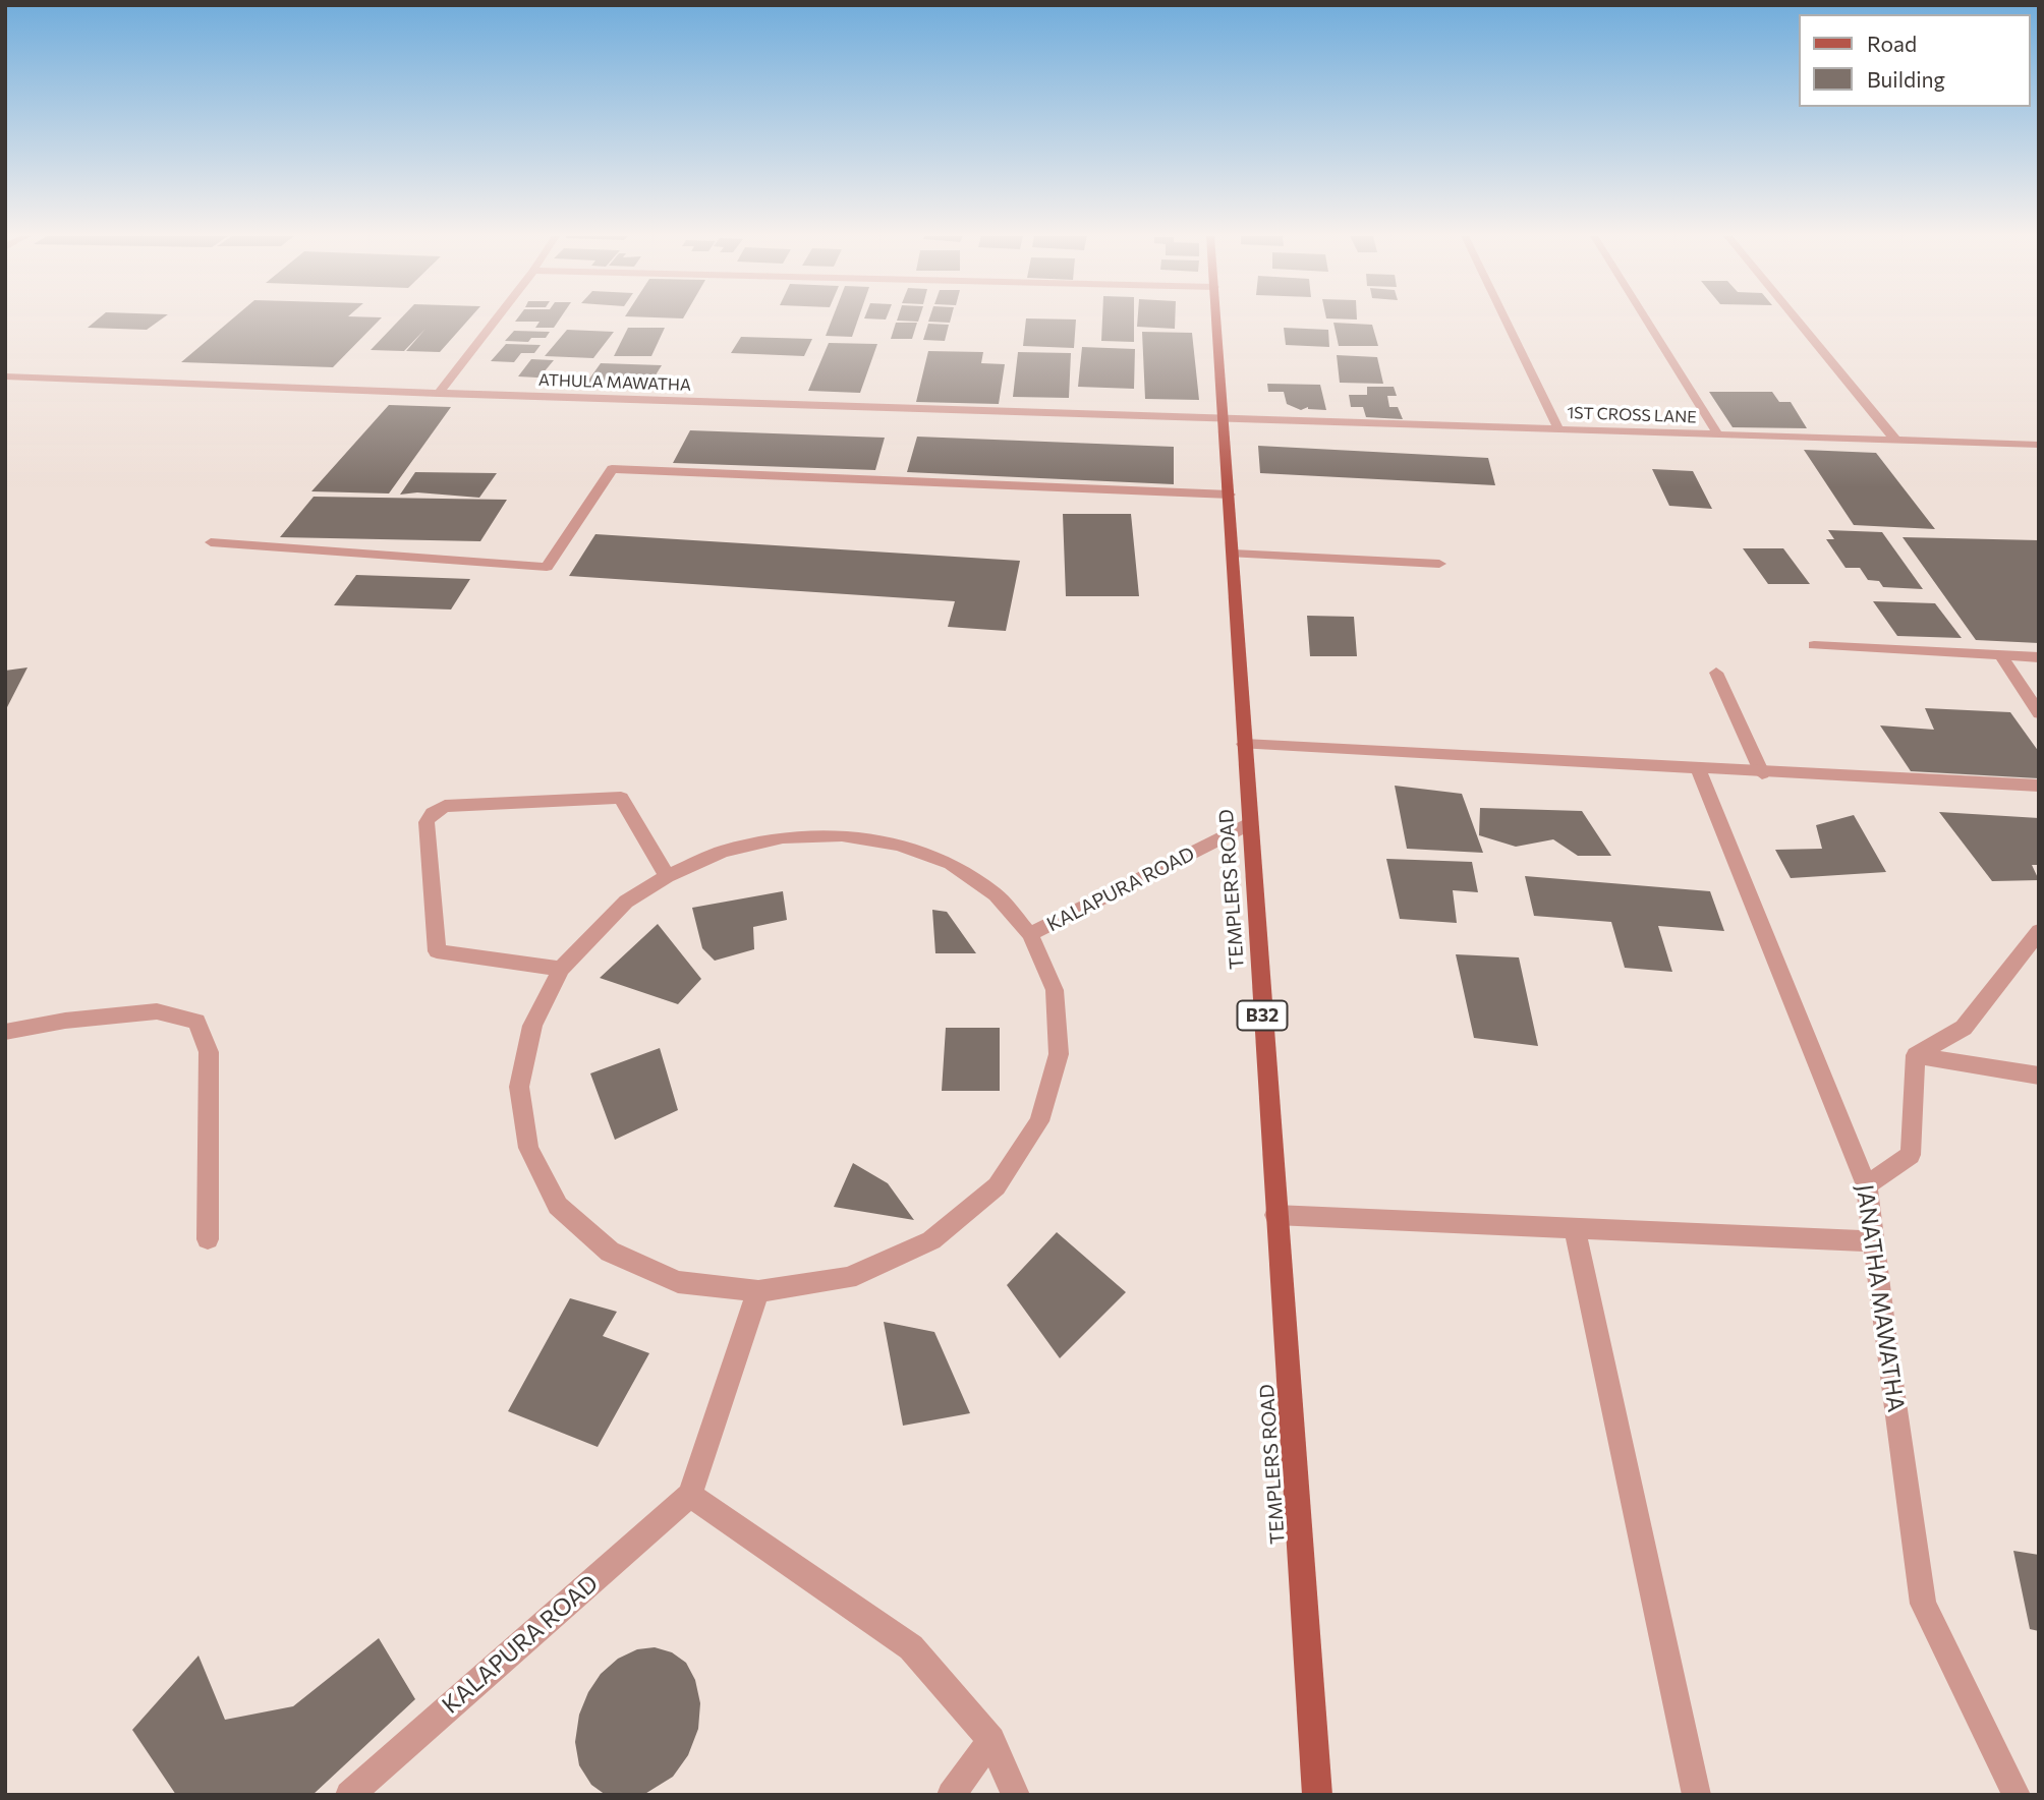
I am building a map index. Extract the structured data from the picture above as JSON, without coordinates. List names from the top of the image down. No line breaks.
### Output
{"streets":{"main road":["TEMPLERS ROAD","B32"],"street":["ATHULA MAWATHA","1ST CROSS LANE","KALAPURA ROAD","JANATHA MAWATHA"]},"crossings":[["ATHULA MAWATHA","1ST CROSS LANE"],["ATHULA MAWATHA","TEMPLERS ROAD"],["1ST CROSS LANE","TEMPLERS ROAD"],["KALAPURA ROAD","TEMPLERS ROAD"]],"legend":["Road","Building"]}
